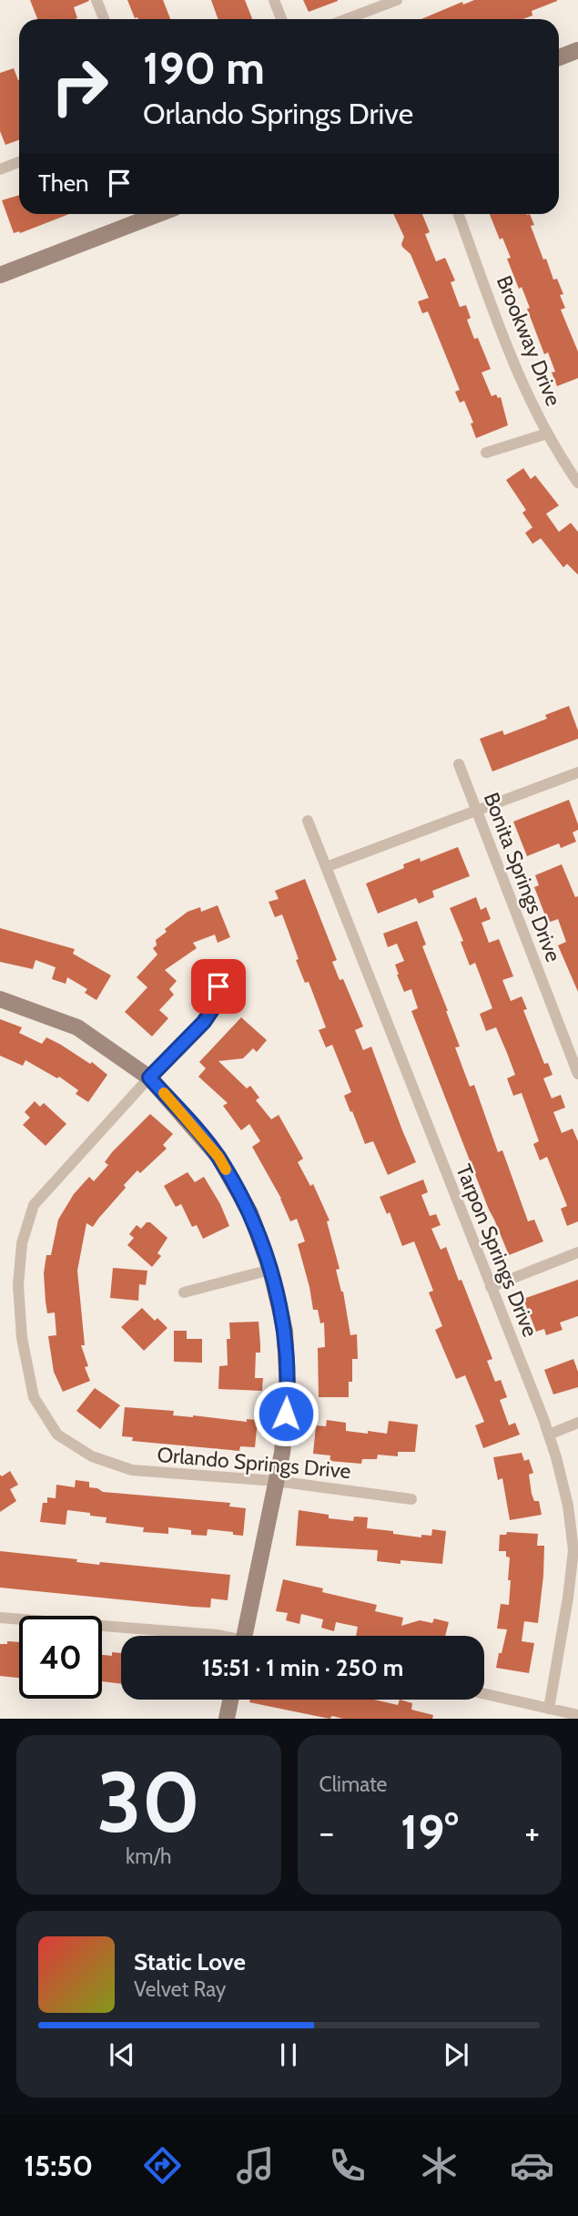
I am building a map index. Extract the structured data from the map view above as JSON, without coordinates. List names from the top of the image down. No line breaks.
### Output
{"streets":{"street":["Brookway Drive","Bonita Springs Drive","Tarpon Springs Drive","Orlando Springs Drive"]},"page":{"turn":["190 m","Orlando Springs Drive"],"then":"Then","limit":"40","trip":"15:51 · 1 min · 250 m","tile":[["30","km/h"],"Climate"],"heat":["−","19°","+"],"song":["Static Love","Velvet Ray"],"tabs":"15:50"}}
